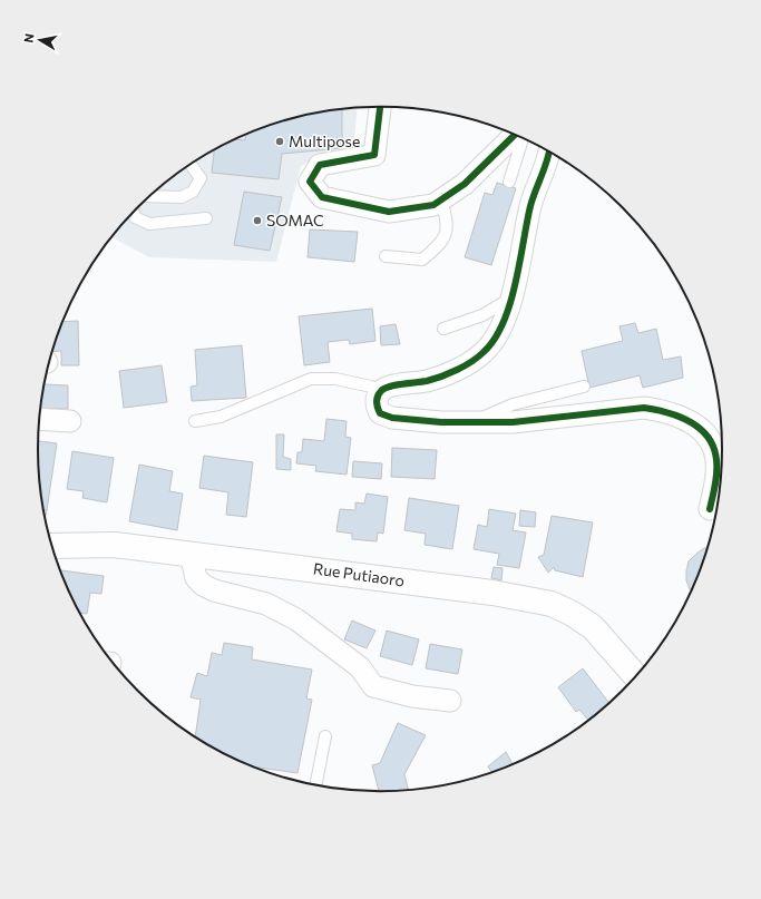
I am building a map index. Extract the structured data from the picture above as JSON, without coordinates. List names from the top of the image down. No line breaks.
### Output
{"streets":{"main road":["Rue Putiaoro"]},"places":["Multipose","SOMAC"],"north":"left"}
